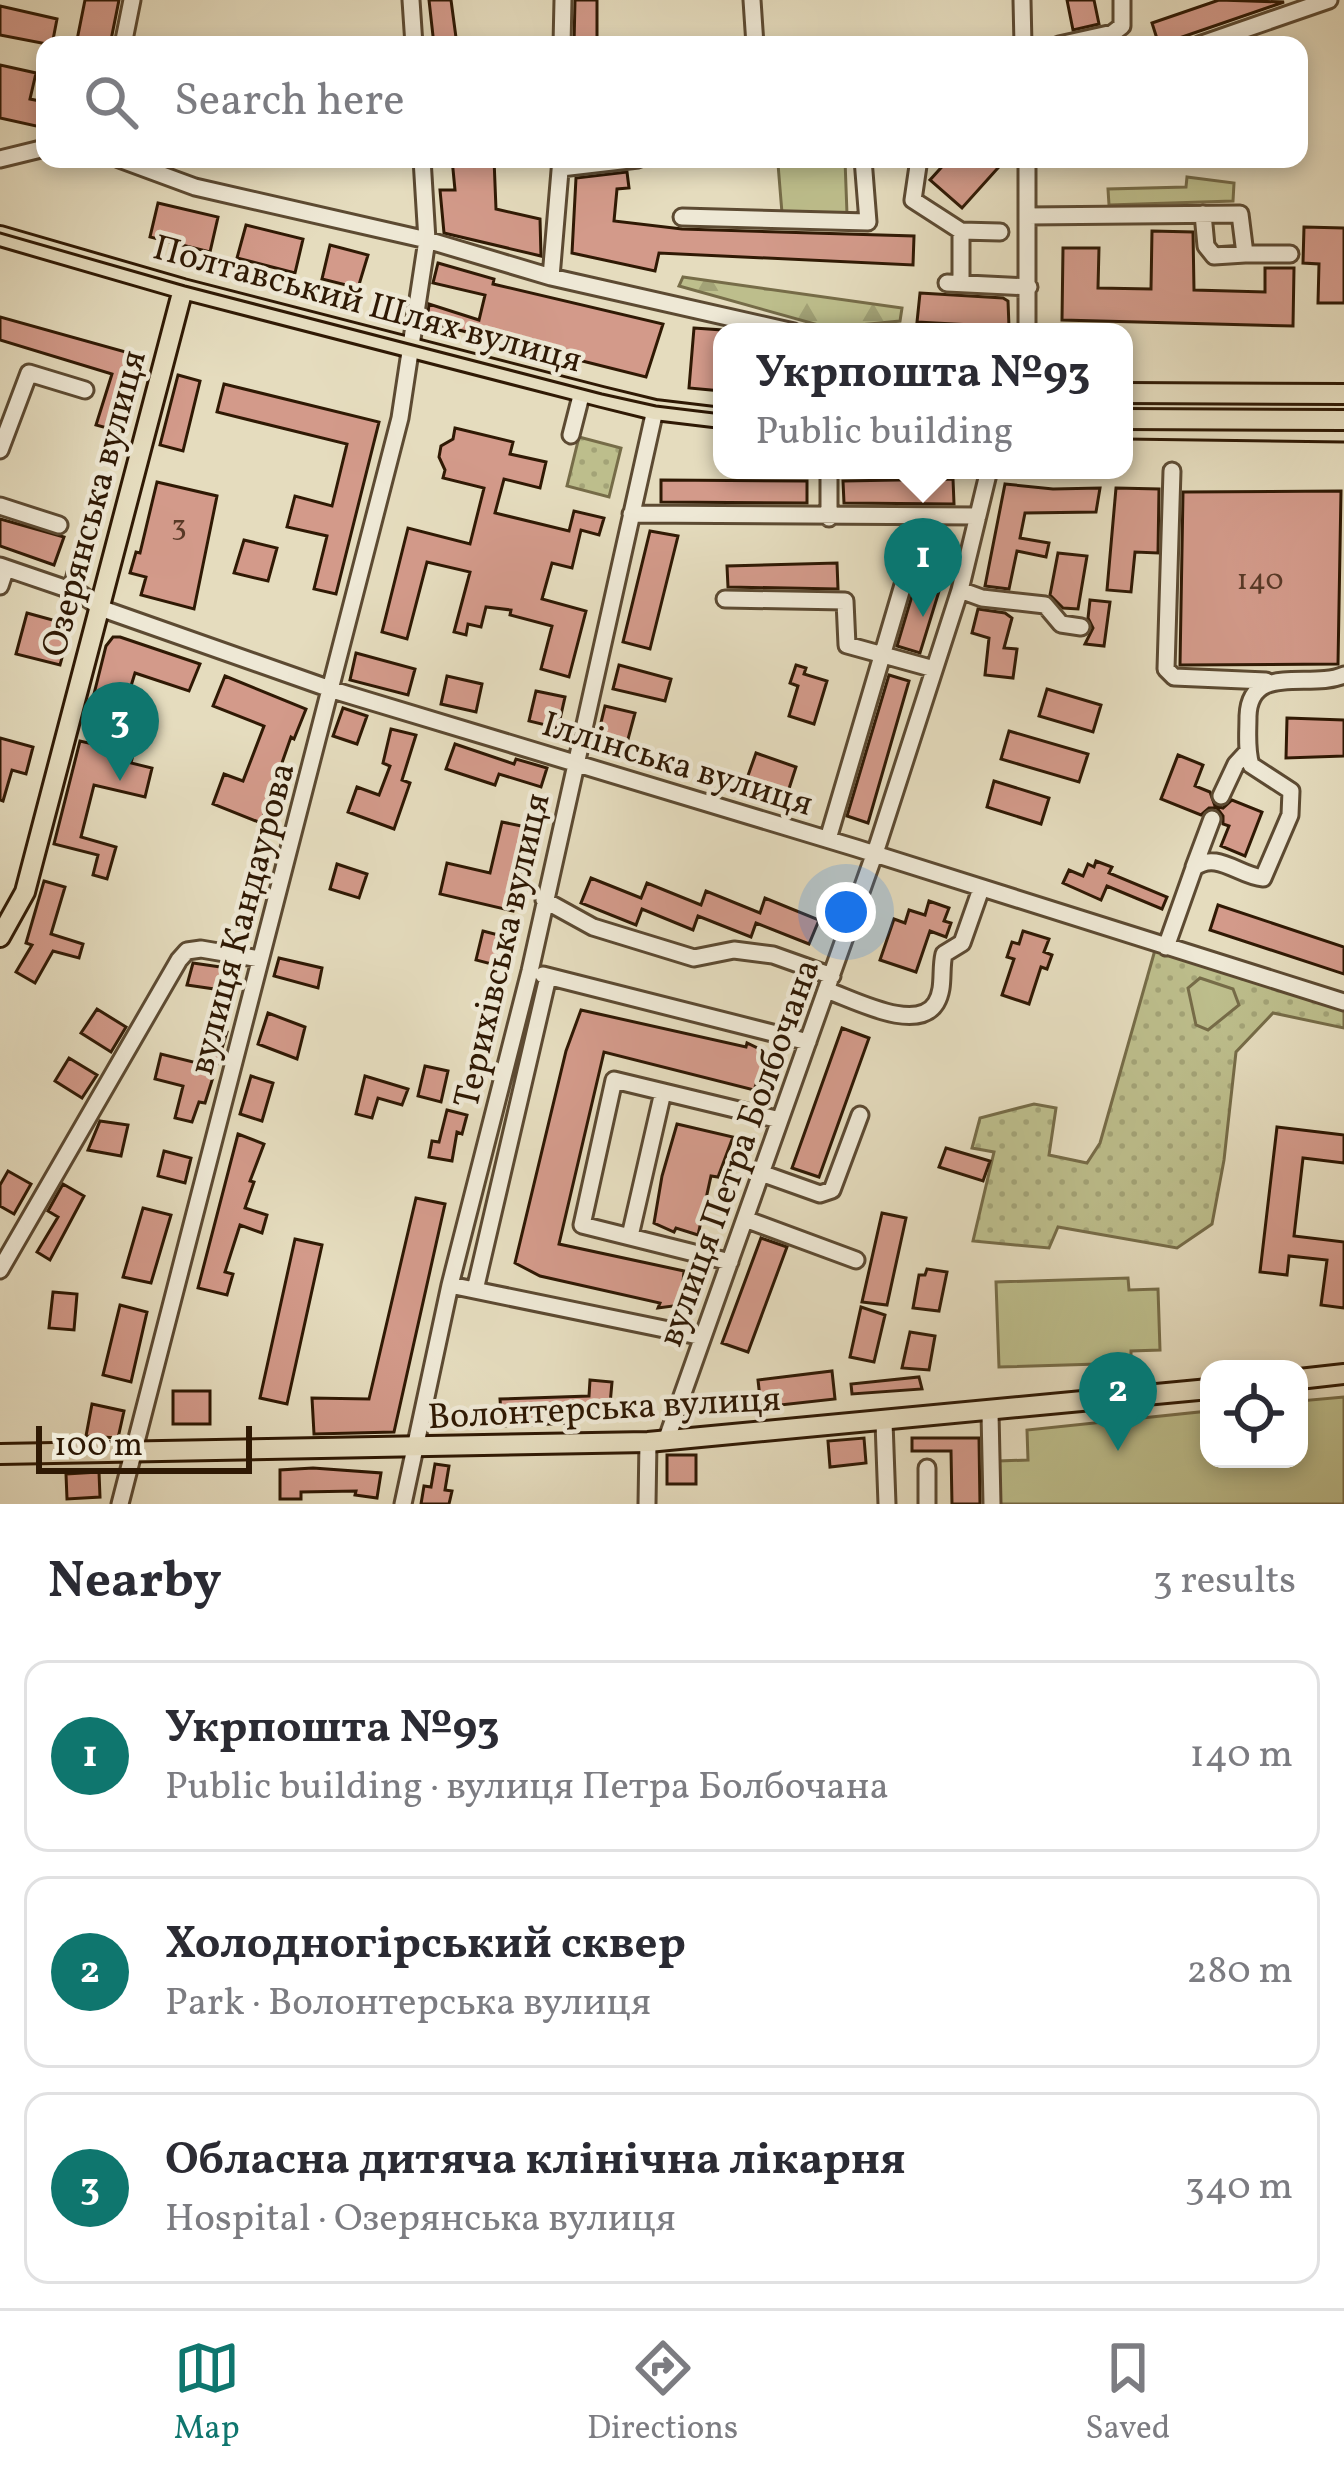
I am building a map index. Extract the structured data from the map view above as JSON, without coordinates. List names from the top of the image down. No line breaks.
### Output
{"streets":{"main road":["Полтавський Шлях вулиця","Озерянська вулиця","Волонтерська вулиця"],"street":["Іллінська вулиця","вулиця Кандаурова","Терихівська вулиця","вулиця Петра Болбочана"]},"crossings":[["Полтавський Шлях вулиця","Озерянська вулиця"],["Полтавський Шлях вулиця","вулиця Кандаурова"],["Полтавський Шлях вулиця","Терихівська вулиця"],["Озерянська вулиця","Іллінська вулиця"],["Іллінська вулиця","вулиця Кандаурова"],["Іллінська вулиця","Терихівська вулиця"],["Іллінська вулиця","вулиця Петра Болбочана"],["вулиця Кандаурова","Волонтерська вулиця"],["Терихівська вулиця","Волонтерська вулиця"],["вулиця Петра Болбочана","Волонтерська вулиця"]],"house_numbers":["3","140"],"scale_bar":"100 m","page":{"search":"Search here","popup":["Укрпошта №93","Public building"],"pins":["1","3","2"],"scale":"100 m","heading":["Nearby","3 results"],"list":[{"mark":"1","name":"Укрпошта №93","note":"Public building · вулиця Петра Болбочана","value":"140 m"},{"mark":"2","name":"Холодногірський сквер","note":"Park · Волонтерська вулиця","value":"280 m"},{"mark":"3","name":"Обласна дитяча клінічна лікарня","note":"Hospital · Озерянська вулиця","value":"340 m"}],"nav":["Map","Directions","Saved"]}}
